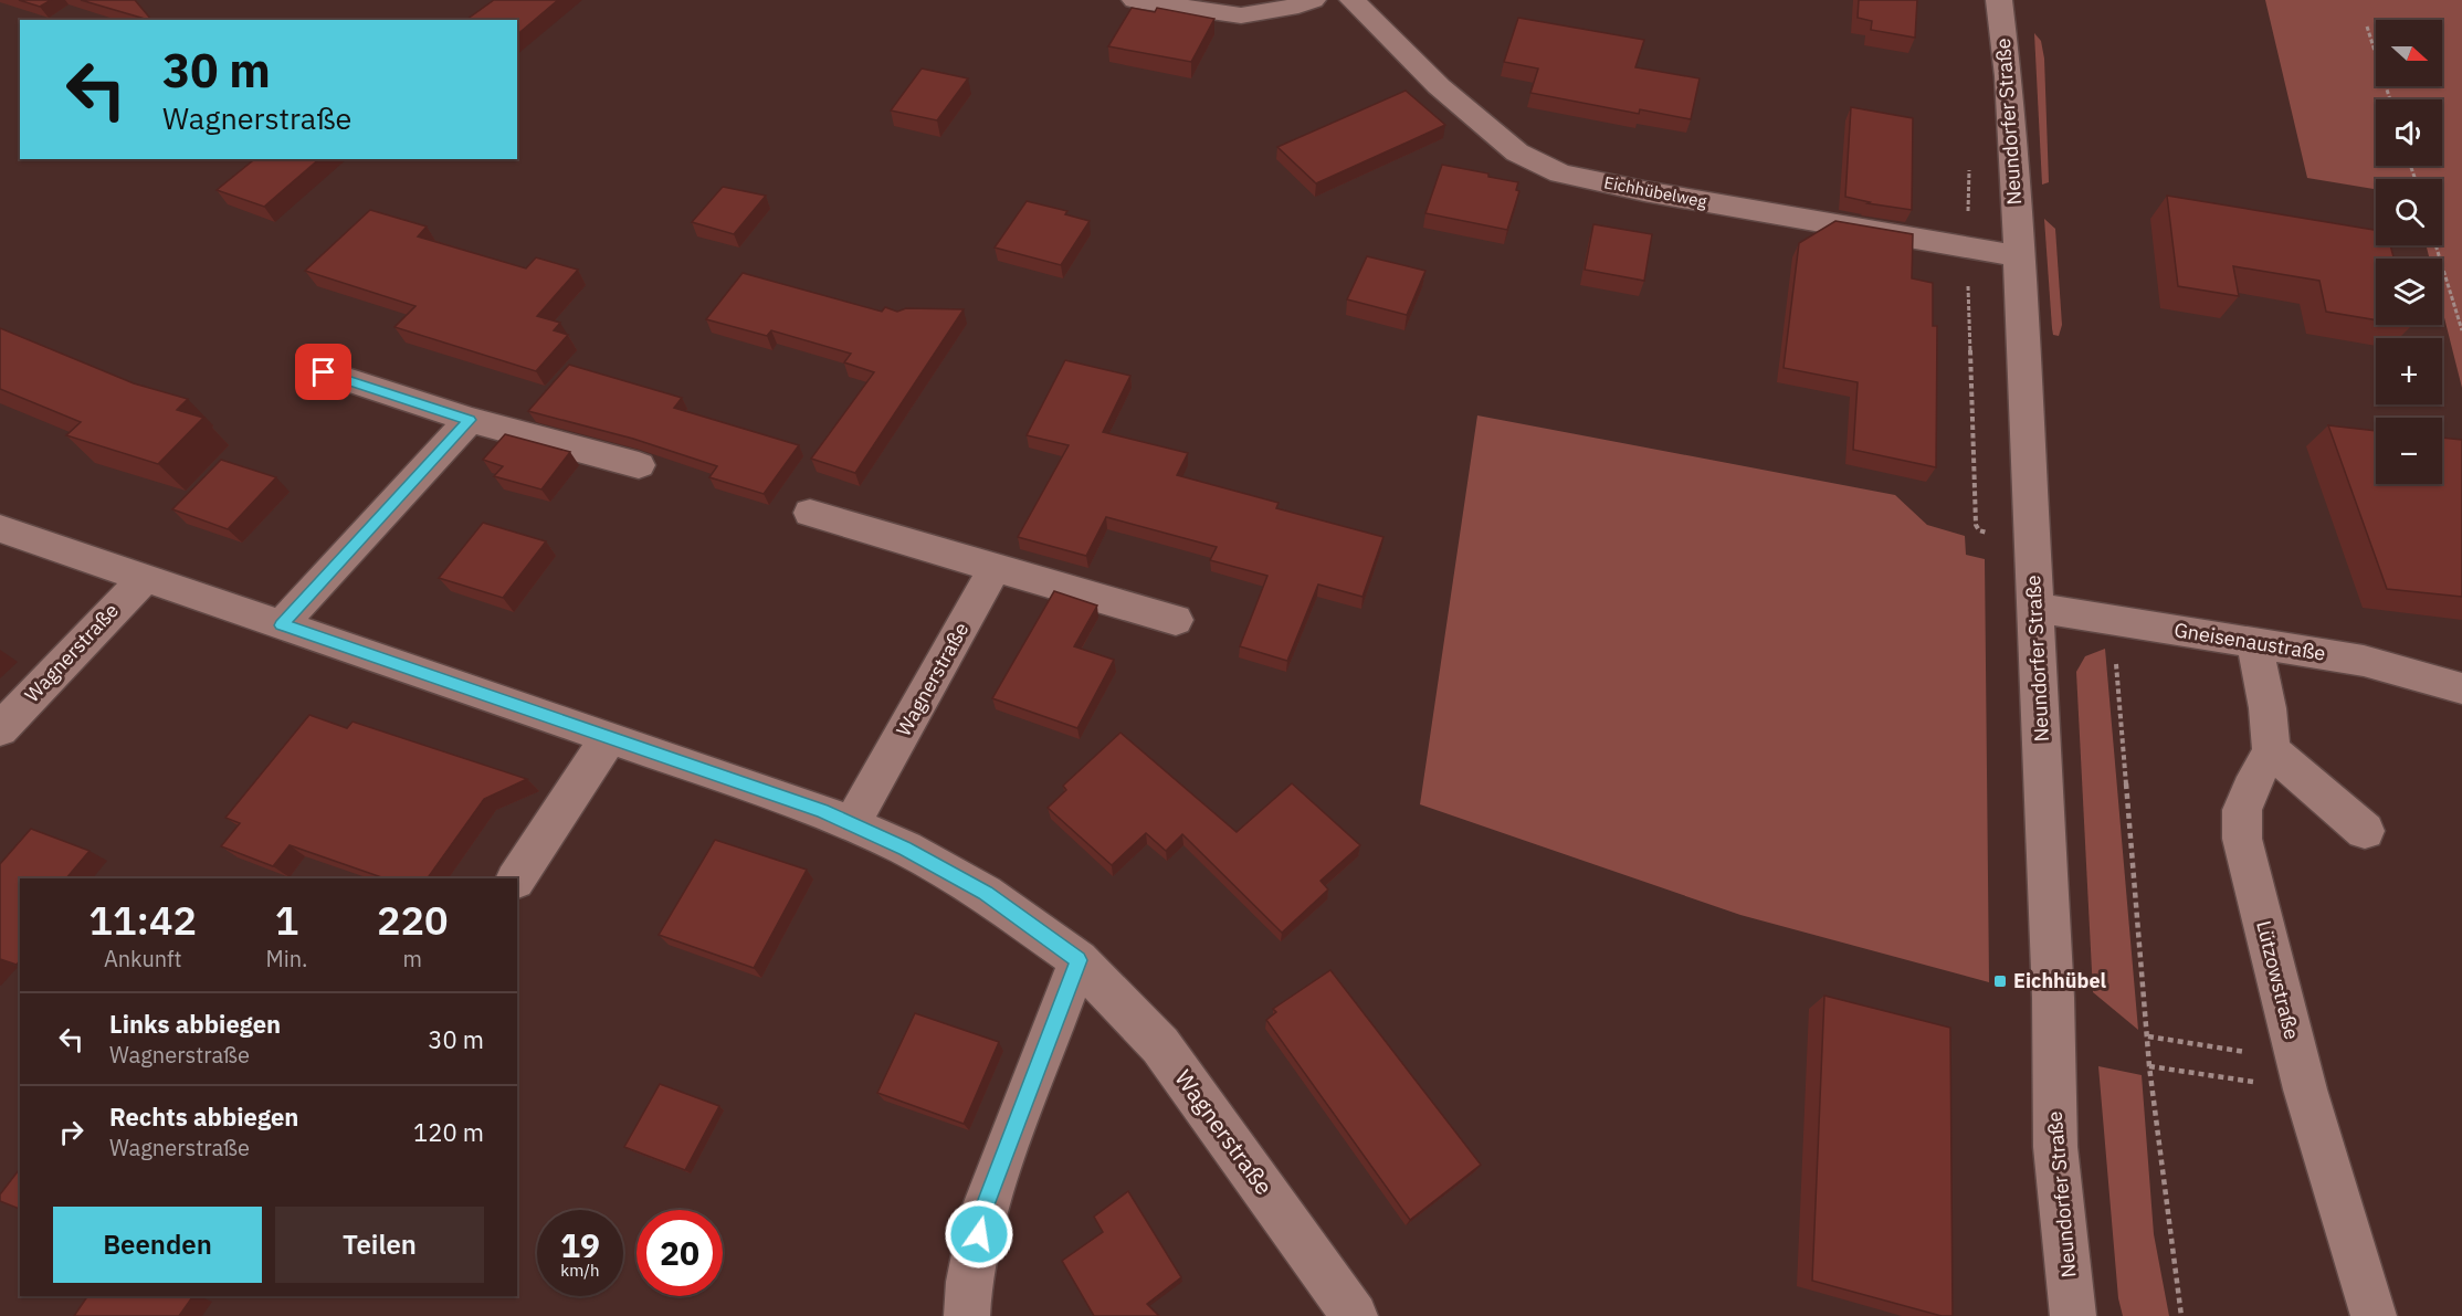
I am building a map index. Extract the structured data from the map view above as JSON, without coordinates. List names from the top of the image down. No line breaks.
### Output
{"streets":{"street":["Neundorfer Straße","Eichhübelweg","Gneisenaustraße","Wagnerstraße","Lützowstraße"]},"crossings":[["Neundorfer Straße","Eichhübelweg"],["Neundorfer Straße","Gneisenaustraße"]],"places":{"transit":["Eichhübel"]},"north":"right","page":{"map_buttons":["+","−"],"turn":["30 m","Wagnerstraße"],"eta":["11:42","Ankunft","1","Min.","220","m"],"list":[{"name":"Links abbiegen","note":"Wagnerstraße","value":"30 m"},{"name":"Rechts abbiegen","note":"Wagnerstraße","value":"120 m"}],"buttons":["Beenden","Teilen"],"speed":"19 km/h","limit":"20"}}
